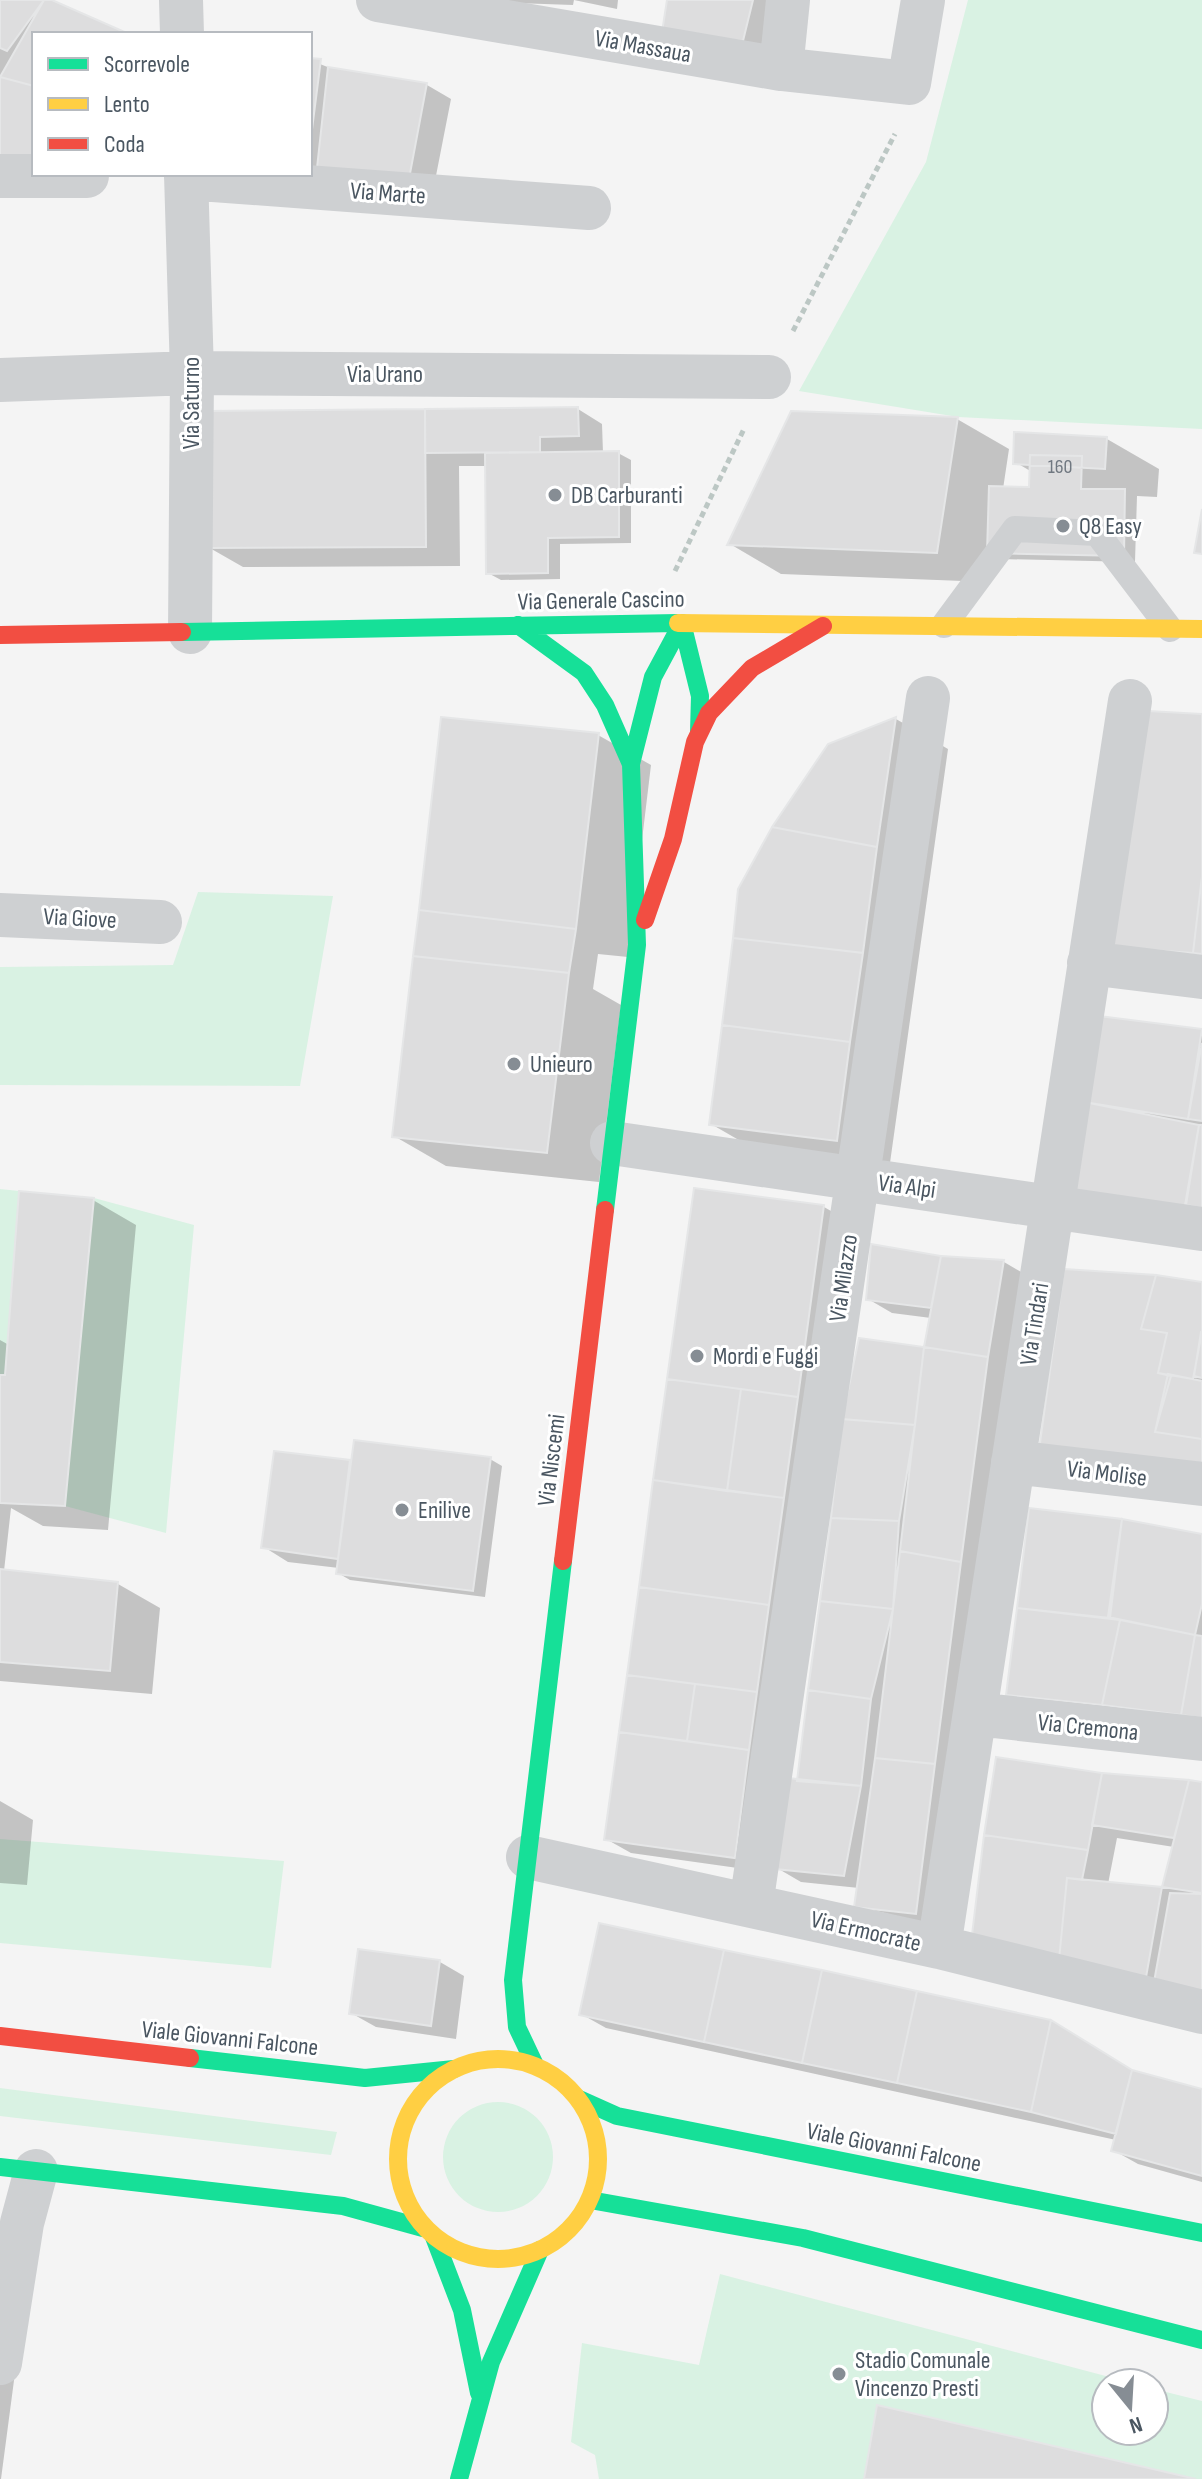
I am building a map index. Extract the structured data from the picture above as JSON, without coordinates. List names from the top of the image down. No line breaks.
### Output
{"streets":{"street":["Via Massaua","Via Marte","Via Urano","Via Saturno","Via Generale Cascino","Via Giove","Via Alpi","Via Milazzo","Via Tindari","Via Niscemi","Via Molise","Via Cremona","Via Ermocrate","Viale Giovanni Falcone"]},"crossings":[["Via Marte","Via Saturno"],["Via Urano","Via Saturno"],["Via Saturno","Via Generale Cascino"],["Via Alpi","Via Milazzo"],["Via Alpi","Via Tindari"],["Via Alpi","Via Niscemi"],["Via Milazzo","Via Ermocrate"],["Via Tindari","Via Molise"],["Via Tindari","Via Cremona"],["Via Tindari","Via Ermocrate"],["Via Niscemi","Via Ermocrate"]],"places":["DB Carburanti","Q8 Easy","Unieuro","Mordi e Fuggi","Enilive","Stadio Comunale Vincenzo Presti"],"house_numbers":["160"],"legend":["Scorrevole","Lento","Coda"],"north":"bottom"}
